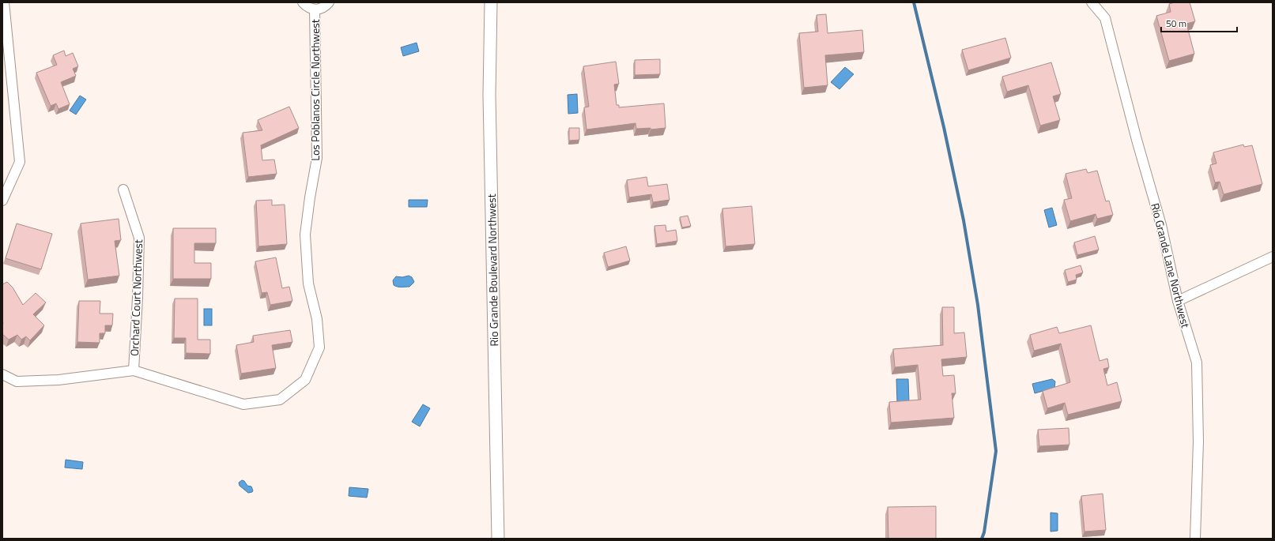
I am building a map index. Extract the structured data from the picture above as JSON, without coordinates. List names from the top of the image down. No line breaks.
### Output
{"streets":{"street":["Los Poblanos Circle Northwest","Rio Grande Lane Northwest","Rio Grande Boulevard Northwest","Orchard Court Northwest"]},"crossings":[["Los Poblanos Circle Northwest","Orchard Court Northwest"]],"scale_bar":"50 m"}
